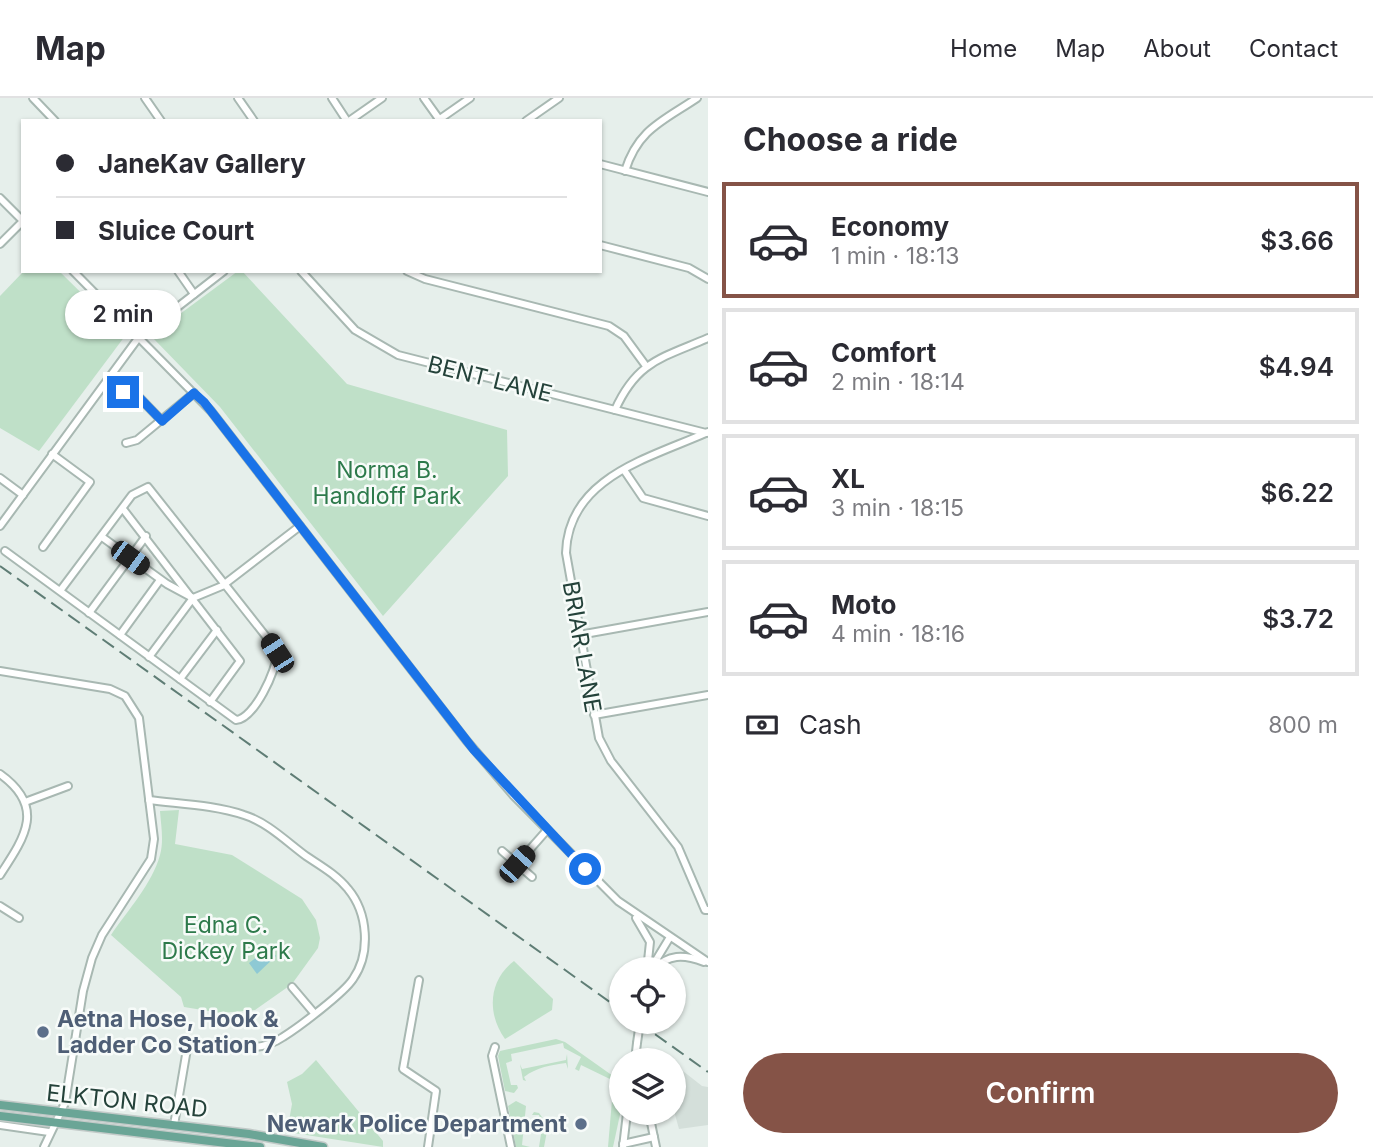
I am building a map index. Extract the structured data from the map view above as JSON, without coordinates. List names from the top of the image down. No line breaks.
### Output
{"streets":{"main road":["ELKTON ROAD"],"street":["BENT LANE","BRIAR LANE"]},"crossings":[["BENT LANE","BRIAR LANE"]],"parks":["Norma B. Handloff Park","Edna C. Dickey Park"],"places":["Aetna Hose, Hook & Ladder Co Station 7","Newark Police Department"],"page":{"header":"Map","nav":["Home","Map","About","Contact"],"heading":"Choose a ride","banner":["JaneKav Gallery","Sluice Court"],"list":[{"name":"Economy","note":"1 min · 18:13","value":"$3.66"},{"name":"Comfort","note":"2 min · 18:14","value":"$4.94"},{"name":"XL","note":"3 min · 18:15","value":"$6.22"},{"name":"Moto","note":"4 min · 18:16","value":"$3.72"}],"bubble":"2 min","pay":["Cash","800 m"],"buttons":"Confirm"}}
